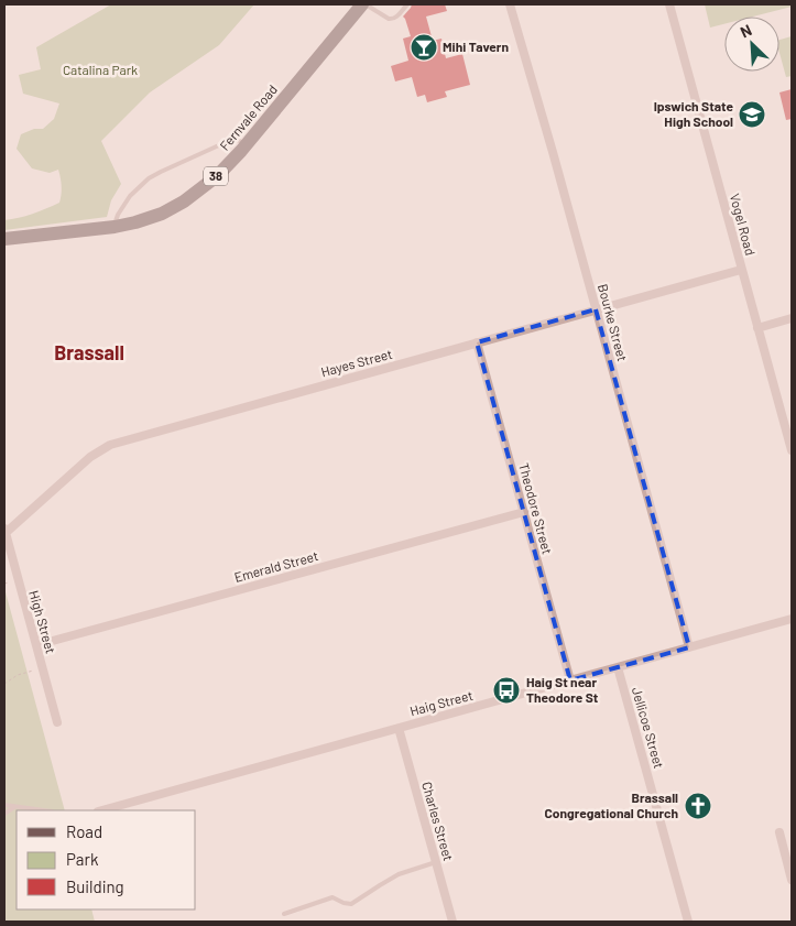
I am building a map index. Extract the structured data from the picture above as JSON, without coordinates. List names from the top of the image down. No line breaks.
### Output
{"streets":{"main road":["Fernvale Road","38"],"street":["Vogel Road","Bourke Street","Hayes Street","Theodore Street","Emerald Street","High Street","Haig Street","Jellicoe Street","Charles Street"]},"crossings":[["Vogel Road","Hayes Street"],["Bourke Street","Hayes Street"],["Bourke Street","Haig Street"],["Hayes Street","Theodore Street"],["Hayes Street","High Street"],["Theodore Street","Emerald Street"],["Theodore Street","Haig Street"],["Emerald Street","High Street"],["Haig Street","Jellicoe Street"],["Haig Street","Charles Street"]],"districts":["Brassall"],"parks":["Catalina Park"],"places":{"bar":["Mihi Tavern"],"school or university":["Ipswich State High School"],"bus stop":["Haig St near Theodore St"],"church":["Brassall Congregational Church"]},"legend":["Road","Park","Building"],"north":"top left"}
